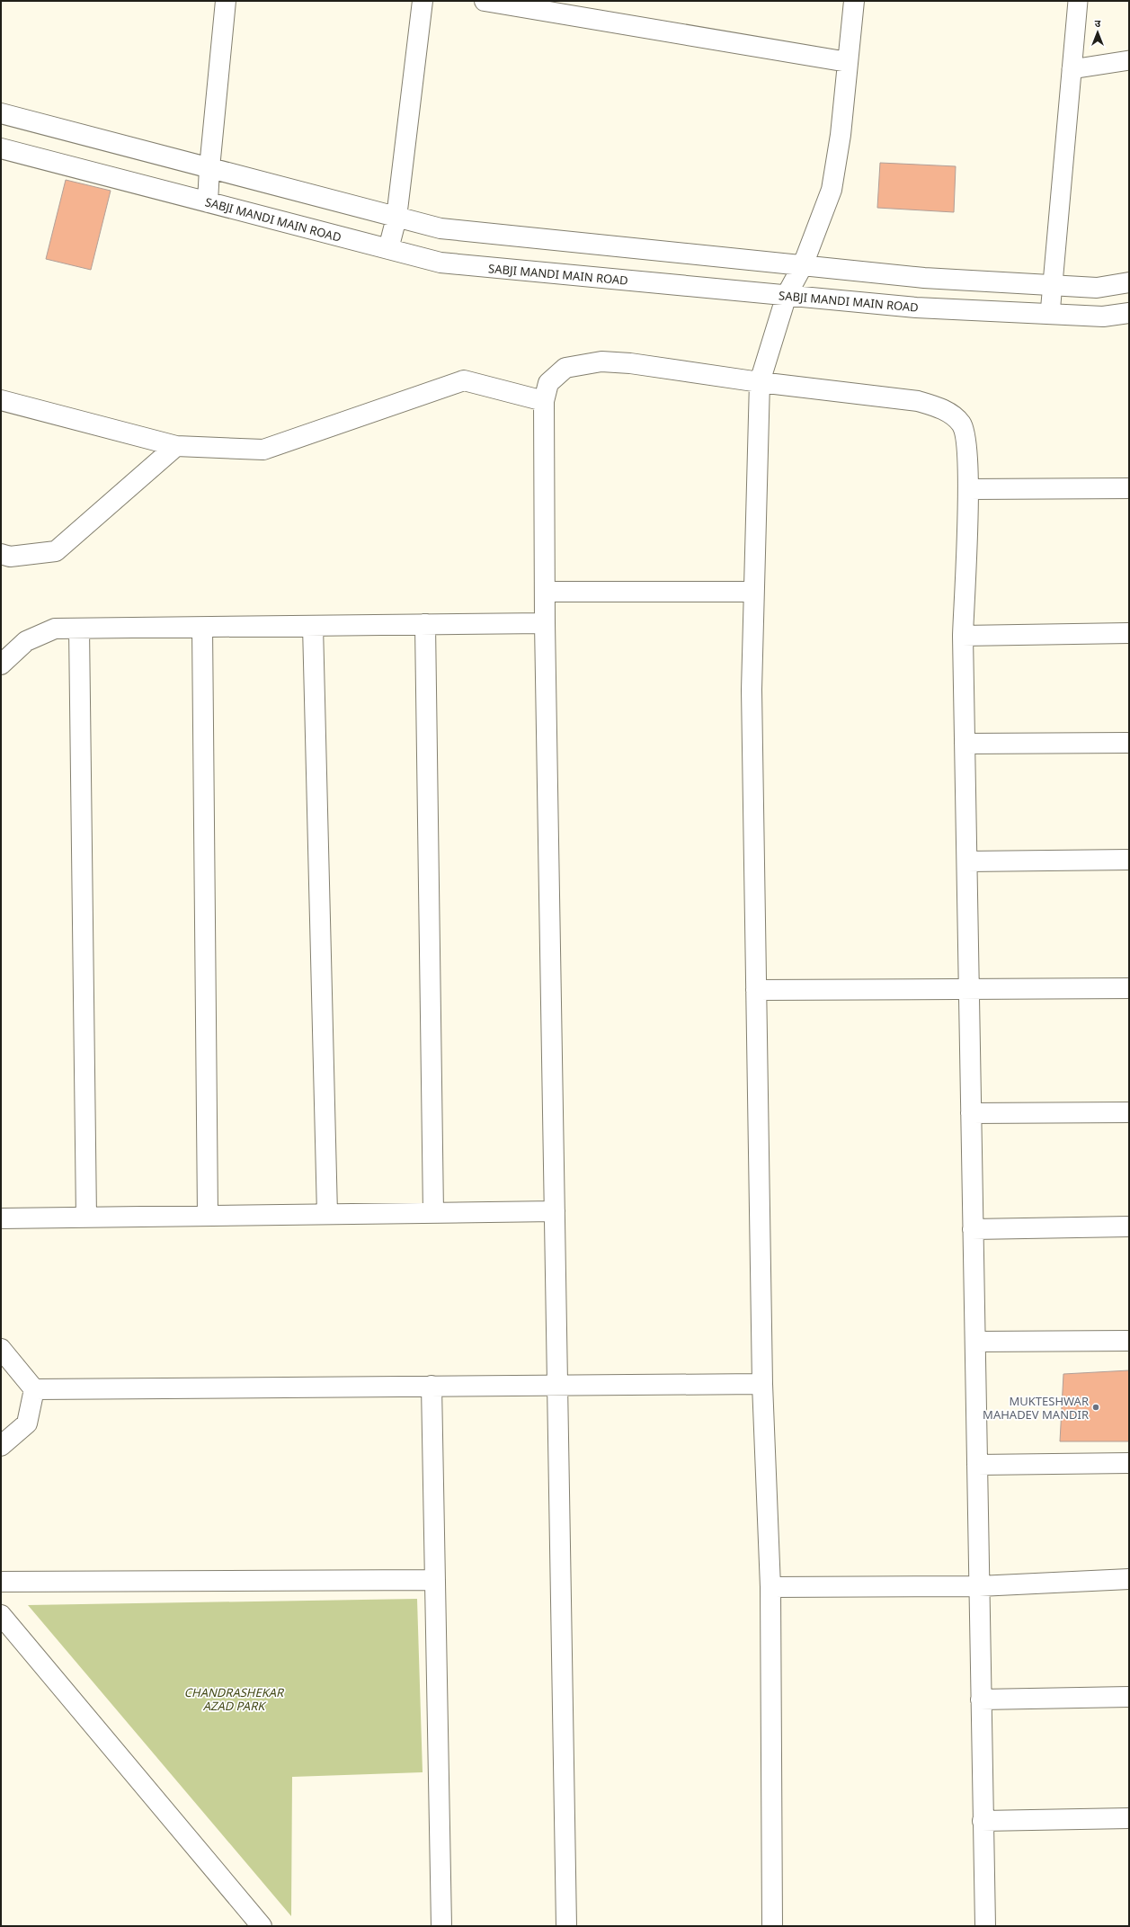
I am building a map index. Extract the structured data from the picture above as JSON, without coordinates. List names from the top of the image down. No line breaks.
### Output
{"streets":{"street":["SABJI MANDI MAIN ROAD"]},"parks":["CHANDRASHEKAR AZAD PARK"],"places":["MUKTESHWAR MAHADEV MANDIR"],"north":"top"}
